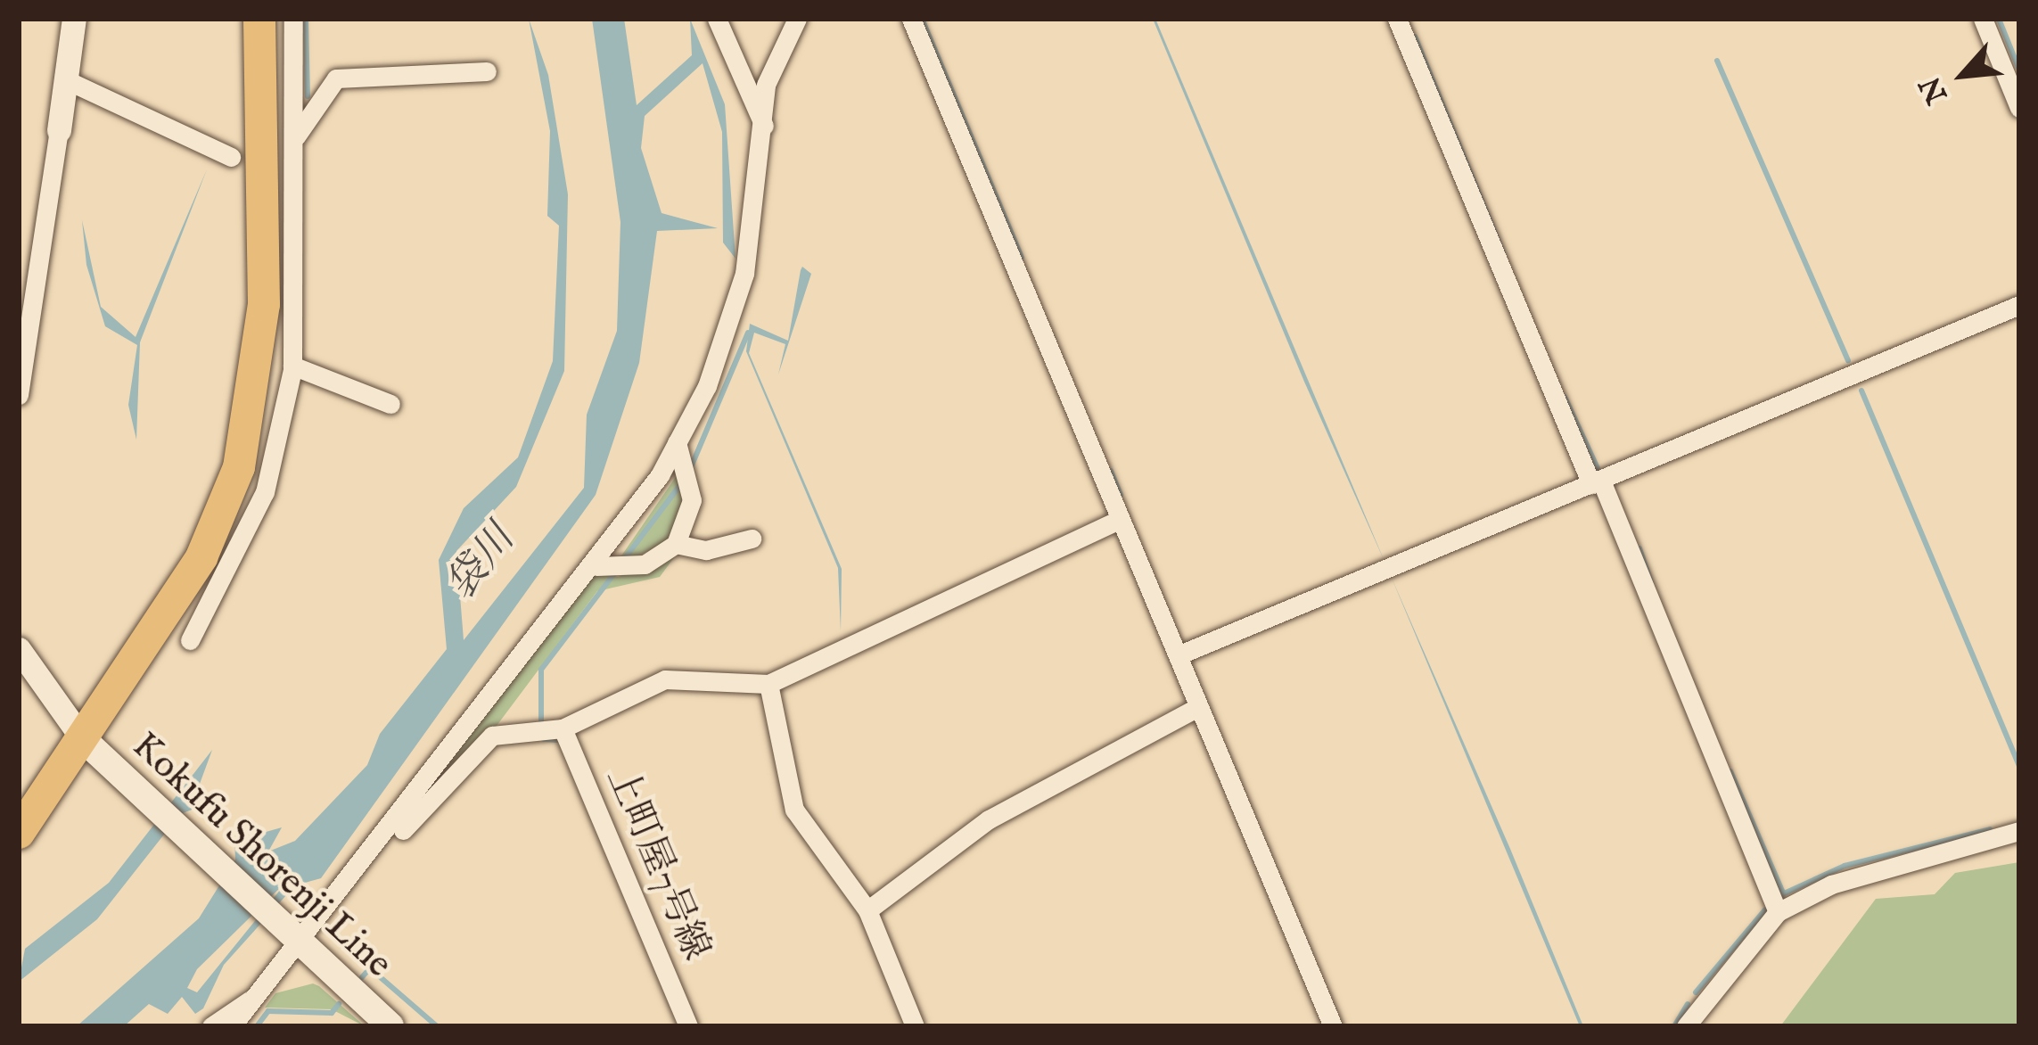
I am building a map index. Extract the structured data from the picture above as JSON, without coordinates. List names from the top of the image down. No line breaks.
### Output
{"streets":{"main road":["Kokufu Shorenji Line"],"street":["上町屋7号線"]},"water":["袋川"],"north":"bottom left"}
